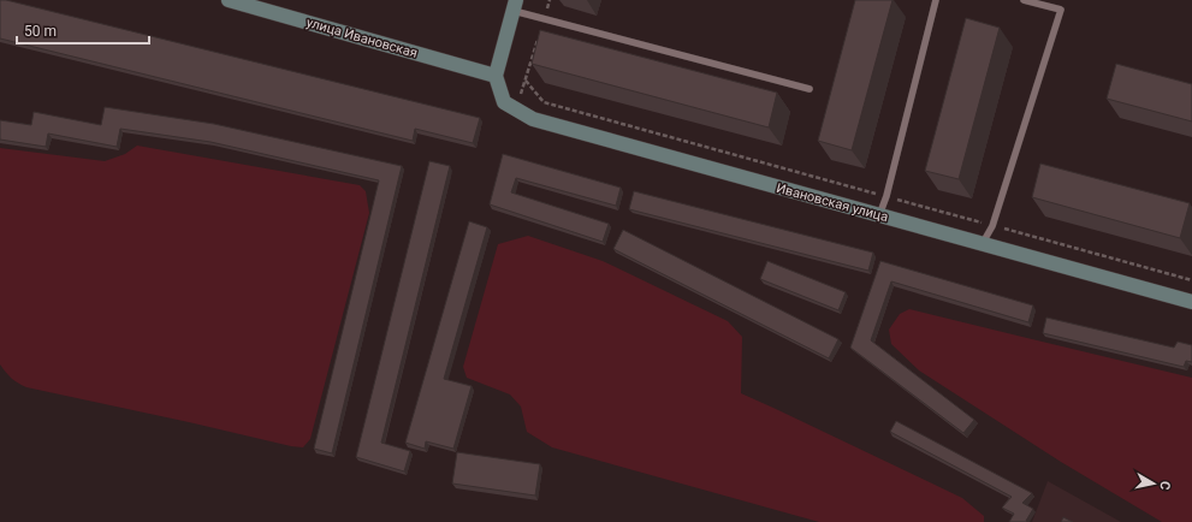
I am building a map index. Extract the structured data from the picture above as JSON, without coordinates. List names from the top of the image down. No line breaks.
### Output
{"streets":{"street":["улица Ивановская","Ивановская улица"]},"crossings":[["улица Ивановская","Ивановская улица"]],"scale_bar":"50 m","north":"right"}
